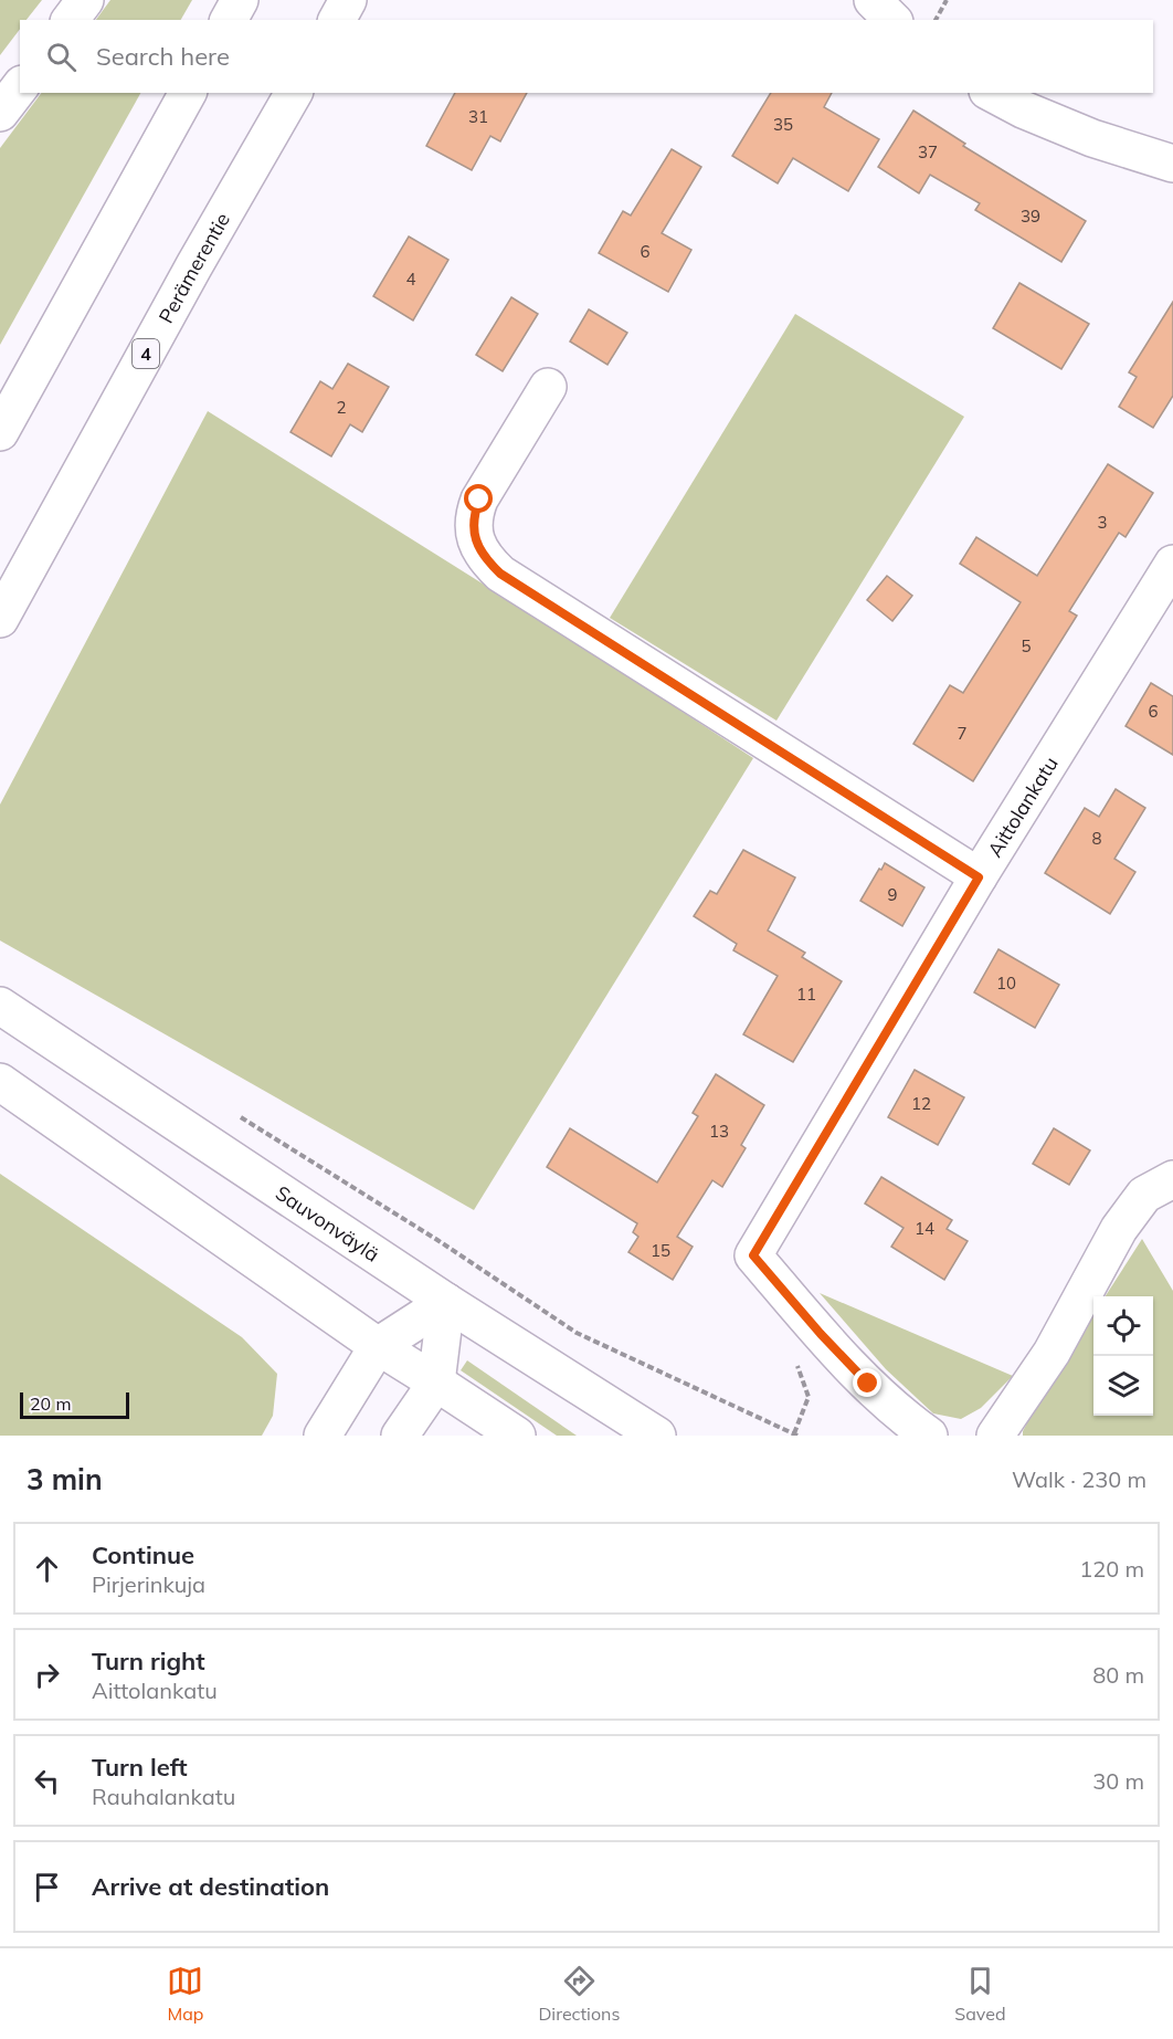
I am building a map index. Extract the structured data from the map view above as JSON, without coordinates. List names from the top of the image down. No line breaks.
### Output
{"streets":{"main road":["Perämerentie","4","Aittolankatu","Sauvonväylä"]},"house_numbers":["31","35","37","39","6","4","2","3","5","6","7","8","9","10","11","12","13","14","15"],"scale_bar":"20 m","page":{"search":"Search here","scale":"20 m","heading":["3 min","Walk · 230 m"],"list":[["Continue","Pirjerinkuja","120 m"],["Turn right","Aittolankatu","80 m"],["Turn left","Rauhalankatu","30 m"],"Arrive at destination"],"nav":["Map","Directions","Saved"]}}
